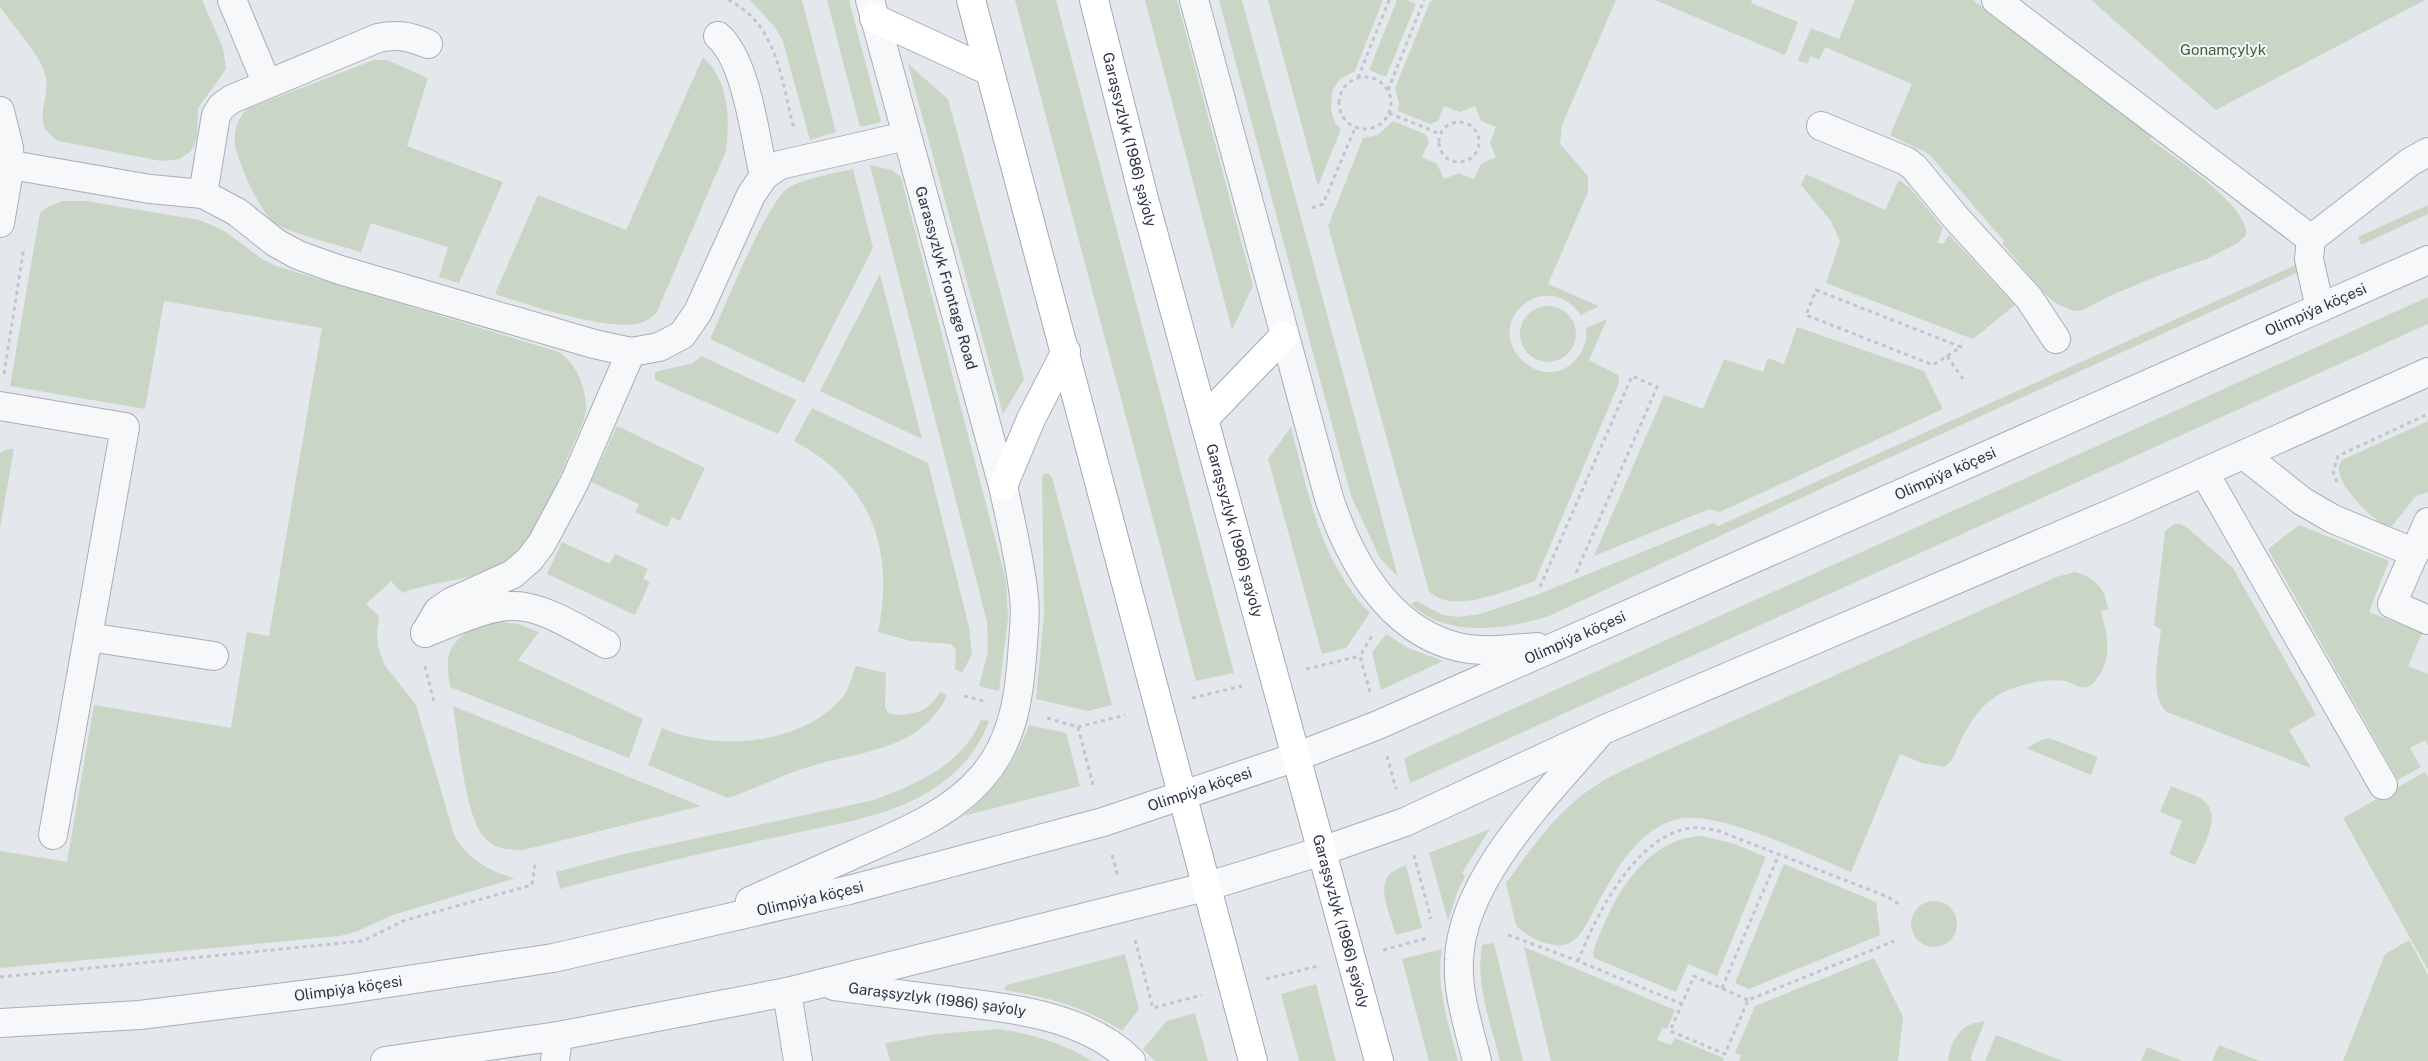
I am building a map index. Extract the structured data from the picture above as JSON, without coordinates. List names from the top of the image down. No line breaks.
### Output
{"streets":{"main road":["Garaşsyzlyk (1986) şaýoly"],"street":["Garassyzlyk Frontage Road","Olimpiýa köçesi"]},"crossings":[["Garaşsyzlyk (1986) şaýoly","Olimpiýa köçesi"],["Garassyzlyk Frontage Road","Olimpiýa köçesi"]],"parks":["Gonamçylyk"]}
